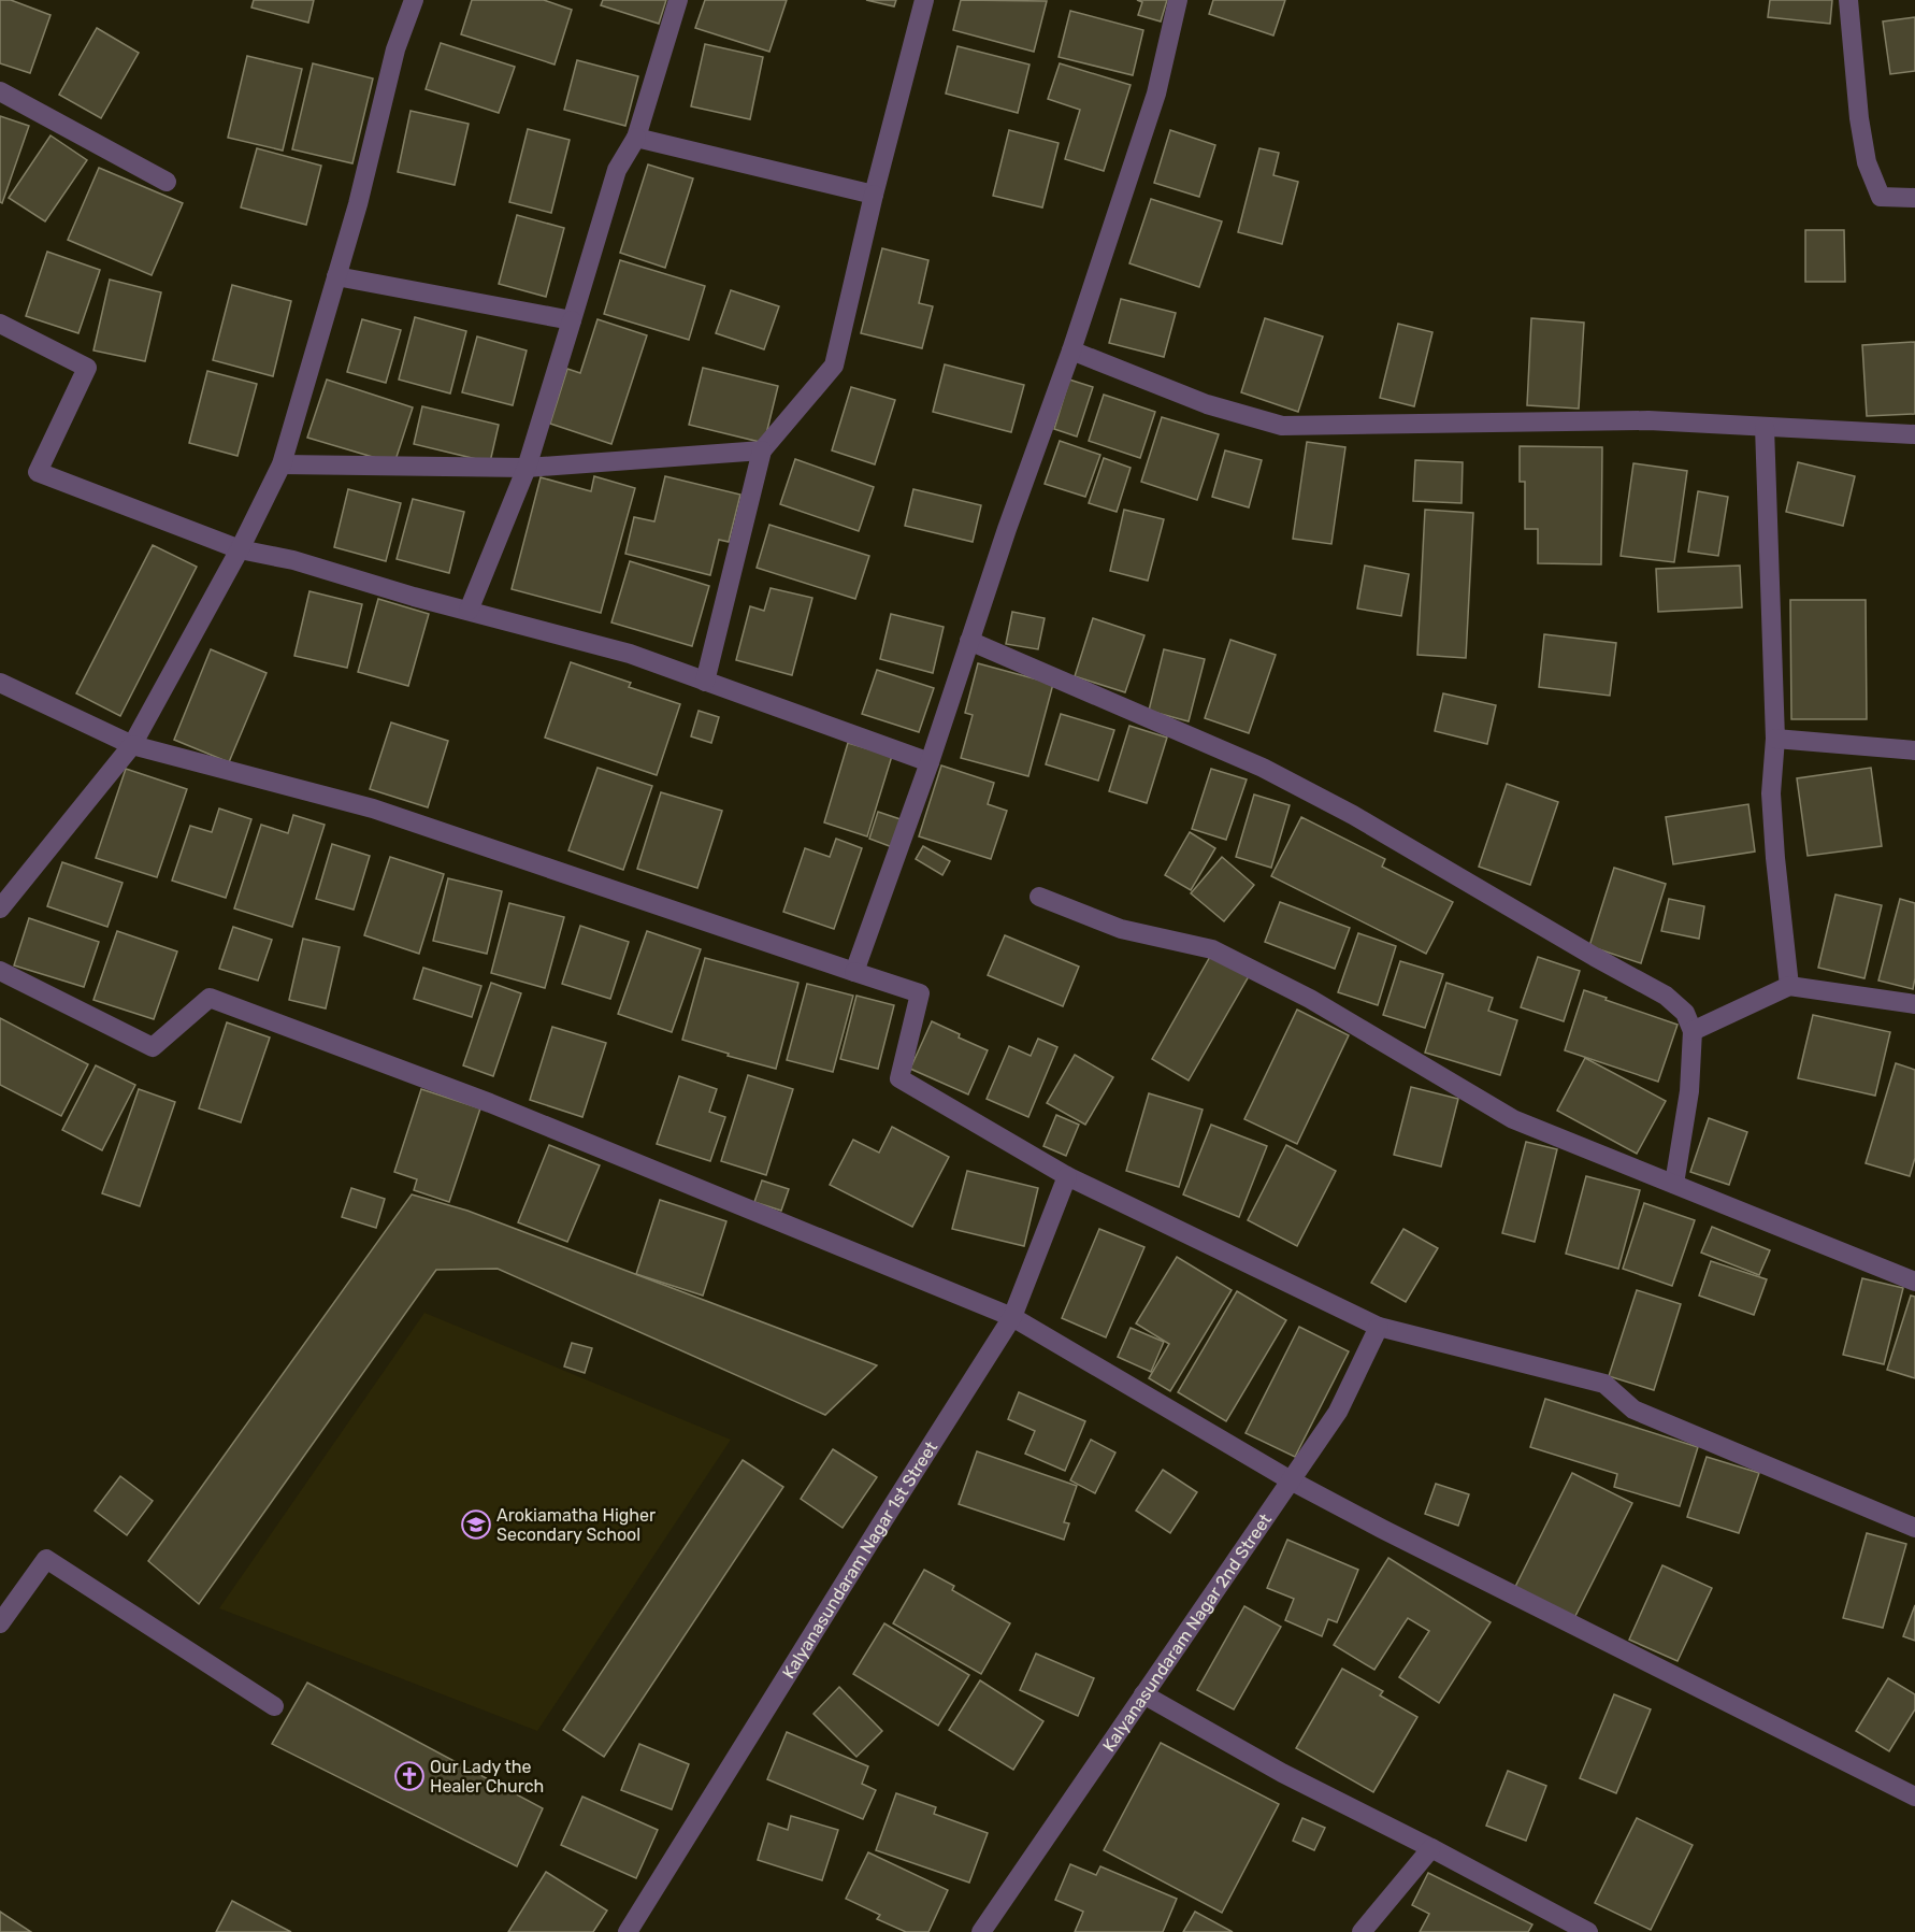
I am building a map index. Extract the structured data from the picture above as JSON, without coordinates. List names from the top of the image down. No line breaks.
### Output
{"streets":{"street":["Kalyanasundaram Nagar 1st Street","Kalyanasundaram Nagar 2nd Street"]},"places":{"school or university":["Arokiamatha Higher Secondary School"],"church":["Our Lady the Healer Church"]}}
